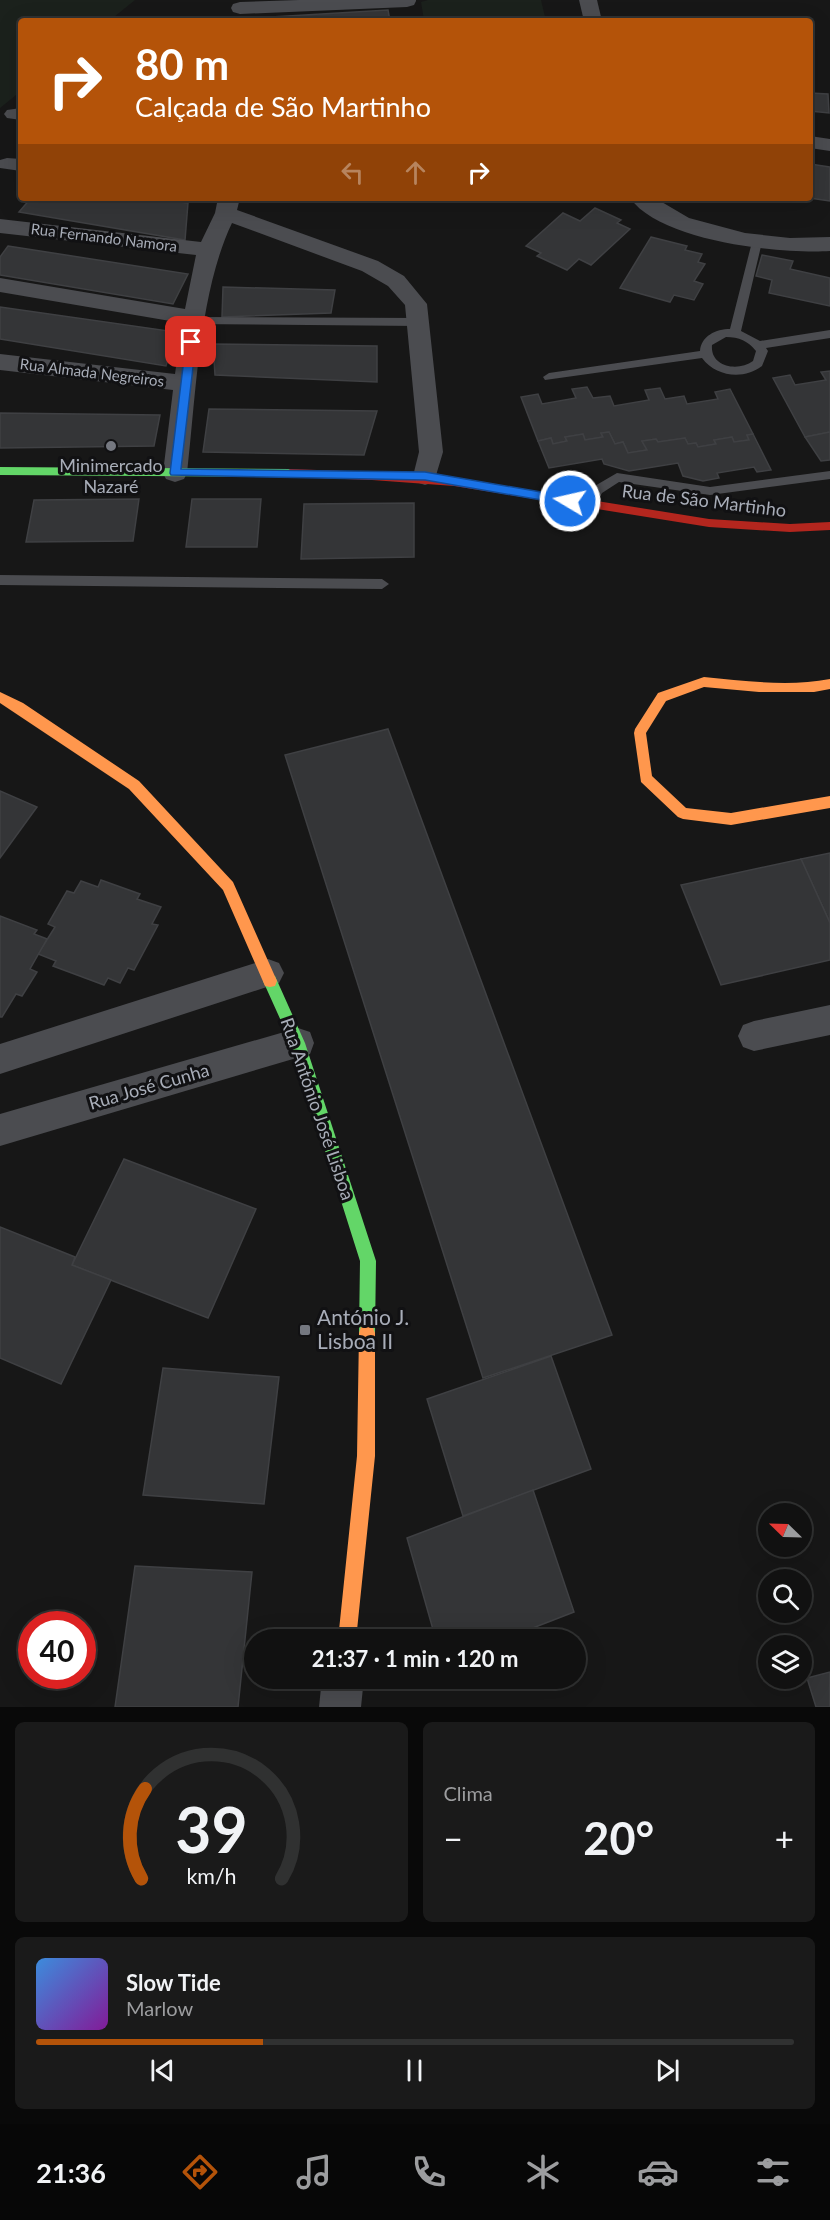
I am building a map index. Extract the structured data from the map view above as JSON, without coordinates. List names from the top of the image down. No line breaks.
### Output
{"streets":{"street":["Rua Fernando Namora","Rua Almada Negreiros","Rua de São Martinho","Rua José Cunha","Rua António José Lisboa"]},"crossings":[["Rua José Cunha","Rua António José Lisboa"]],"places":{"other":["Minimercado Nazaré"],"transit":["António J. Lisboa II"]},"north":"top left","page":{"turn":["80 m","Calçada de São Martinho"],"limit":"40","trip":"21:37 · 1 min · 120 m","tile":"Clima","heat":["−","20°","+"],"song":["Slow Tide","Marlow"],"tabs":"21:36","gauge":["39","km/h"]}}
